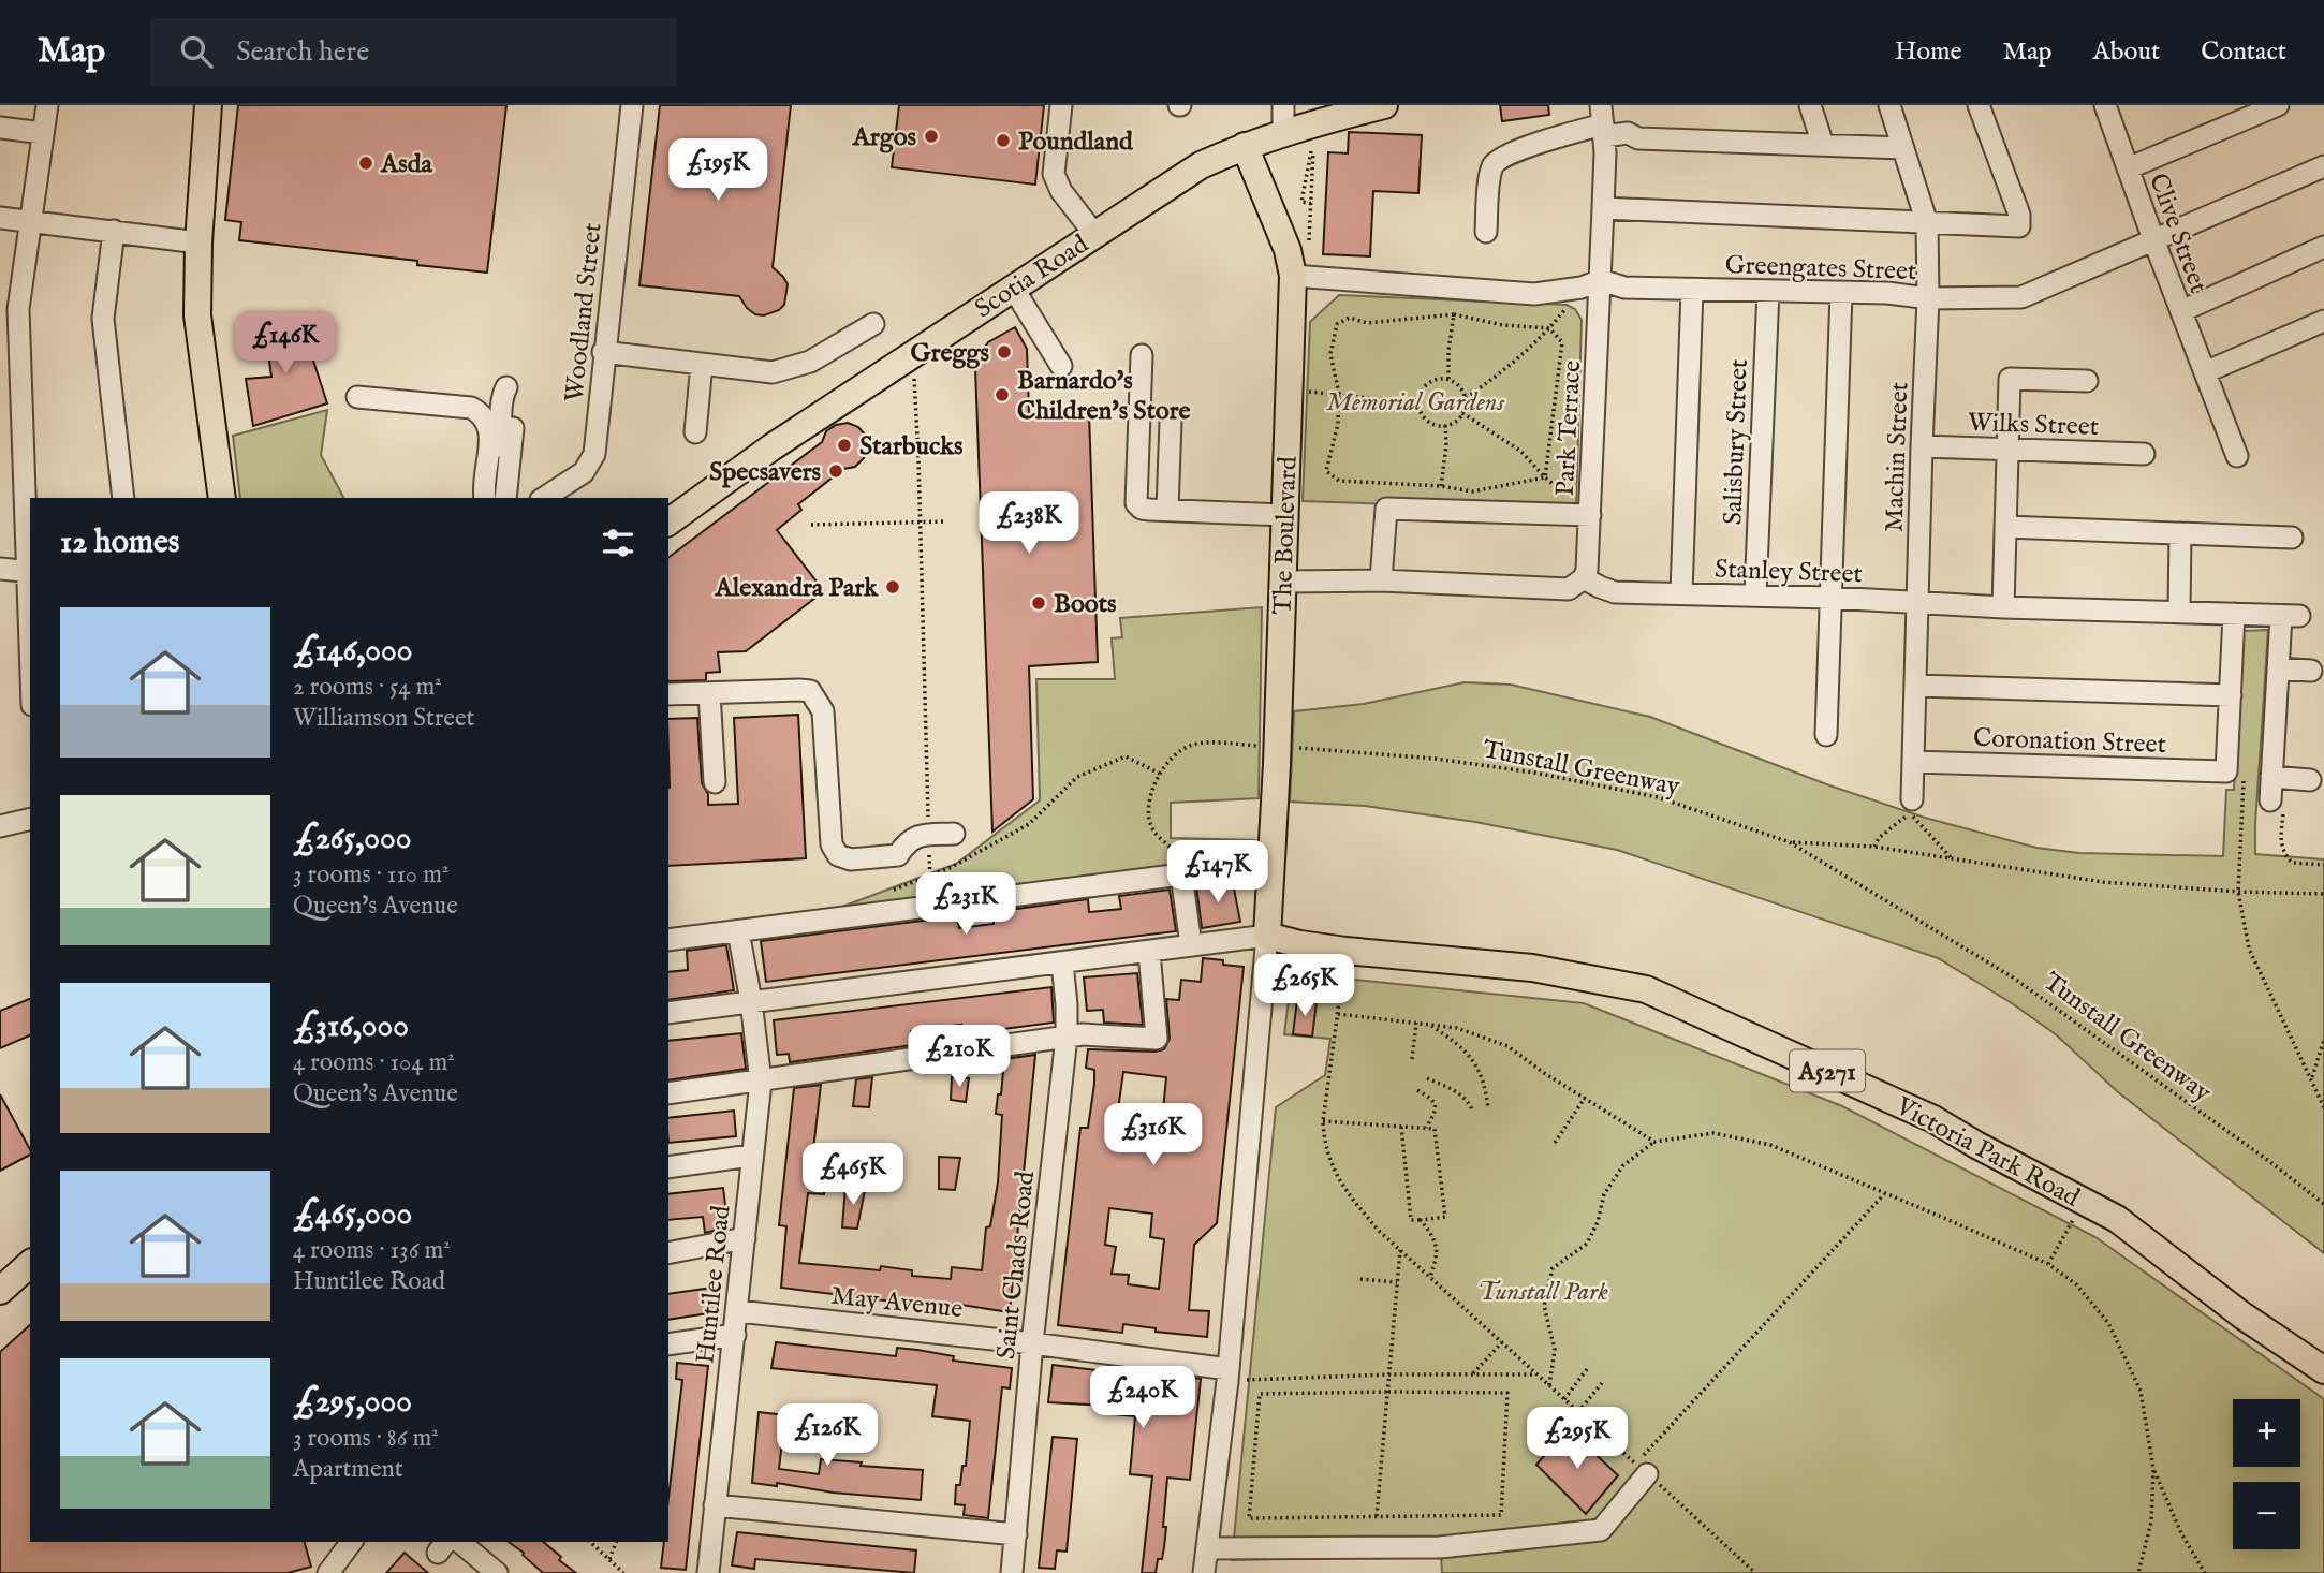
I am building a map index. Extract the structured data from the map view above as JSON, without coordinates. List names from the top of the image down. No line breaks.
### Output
{"streets":{"main road":["Scotia Road","The Boulevard","A5271","Victoria Park Road"],"street":["Clive Street","Greengates Street","Woodland Street","Wilks Street","Park Terrace","Salisbury Street","Machin Street","Stanley Street","Coronation Street","Saint Chads Road","Huntilee Road","May Avenue"],"path":["Tunstall Greenway"]},"crossings":[["Clive Street","Greengates Street"],["Greengates Street","Park Terrace"],["Greengates Street","Salisbury Street"],["Greengates Street","Machin Street"],["Greengates Street","The Boulevard"],["Scotia Road","The Boulevard"],["Wilks Street","Machin Street"],["Park Terrace","Stanley Street"],["Salisbury Street","Stanley Street"],["Machin Street","Stanley Street"],["Machin Street","Coronation Street"],["The Boulevard","Tunstall Greenway"],["The Boulevard","Victoria Park Road"],["Saint Chads Road","May Avenue"],["Huntilee Road","May Avenue"]],"parks":["Memorial Gardens","Tunstall Park"],"places":["Argos","Poundland","Asda","Greggs","Barnardo's Children's Store","Starbucks","Specsavers","Alexandra Park","Boots"],"page":{"header":"Map","search":"Search here","nav":["Home","Map","About","Contact"],"price":["£195K","£146K","£238K","£147K","£231K","£265K","£210K","£316K","£465K","£240K","£126K","£295K"],"heading":"12 homes","list":[{"name":"£146,000","note":"2 rooms · 54 m² · Williamson Street"},{"name":"£265,000","note":"3 rooms · 110 m² · Queen's Avenue"},{"name":"£316,000","note":"4 rooms · 104 m² · Queen's Avenue"},{"name":"£465,000","note":"4 rooms · 136 m² · Huntilee Road"},{"name":"£295,000","note":"3 rooms · 86 m² · Apartment"}],"map_buttons":["+","−"]}}
